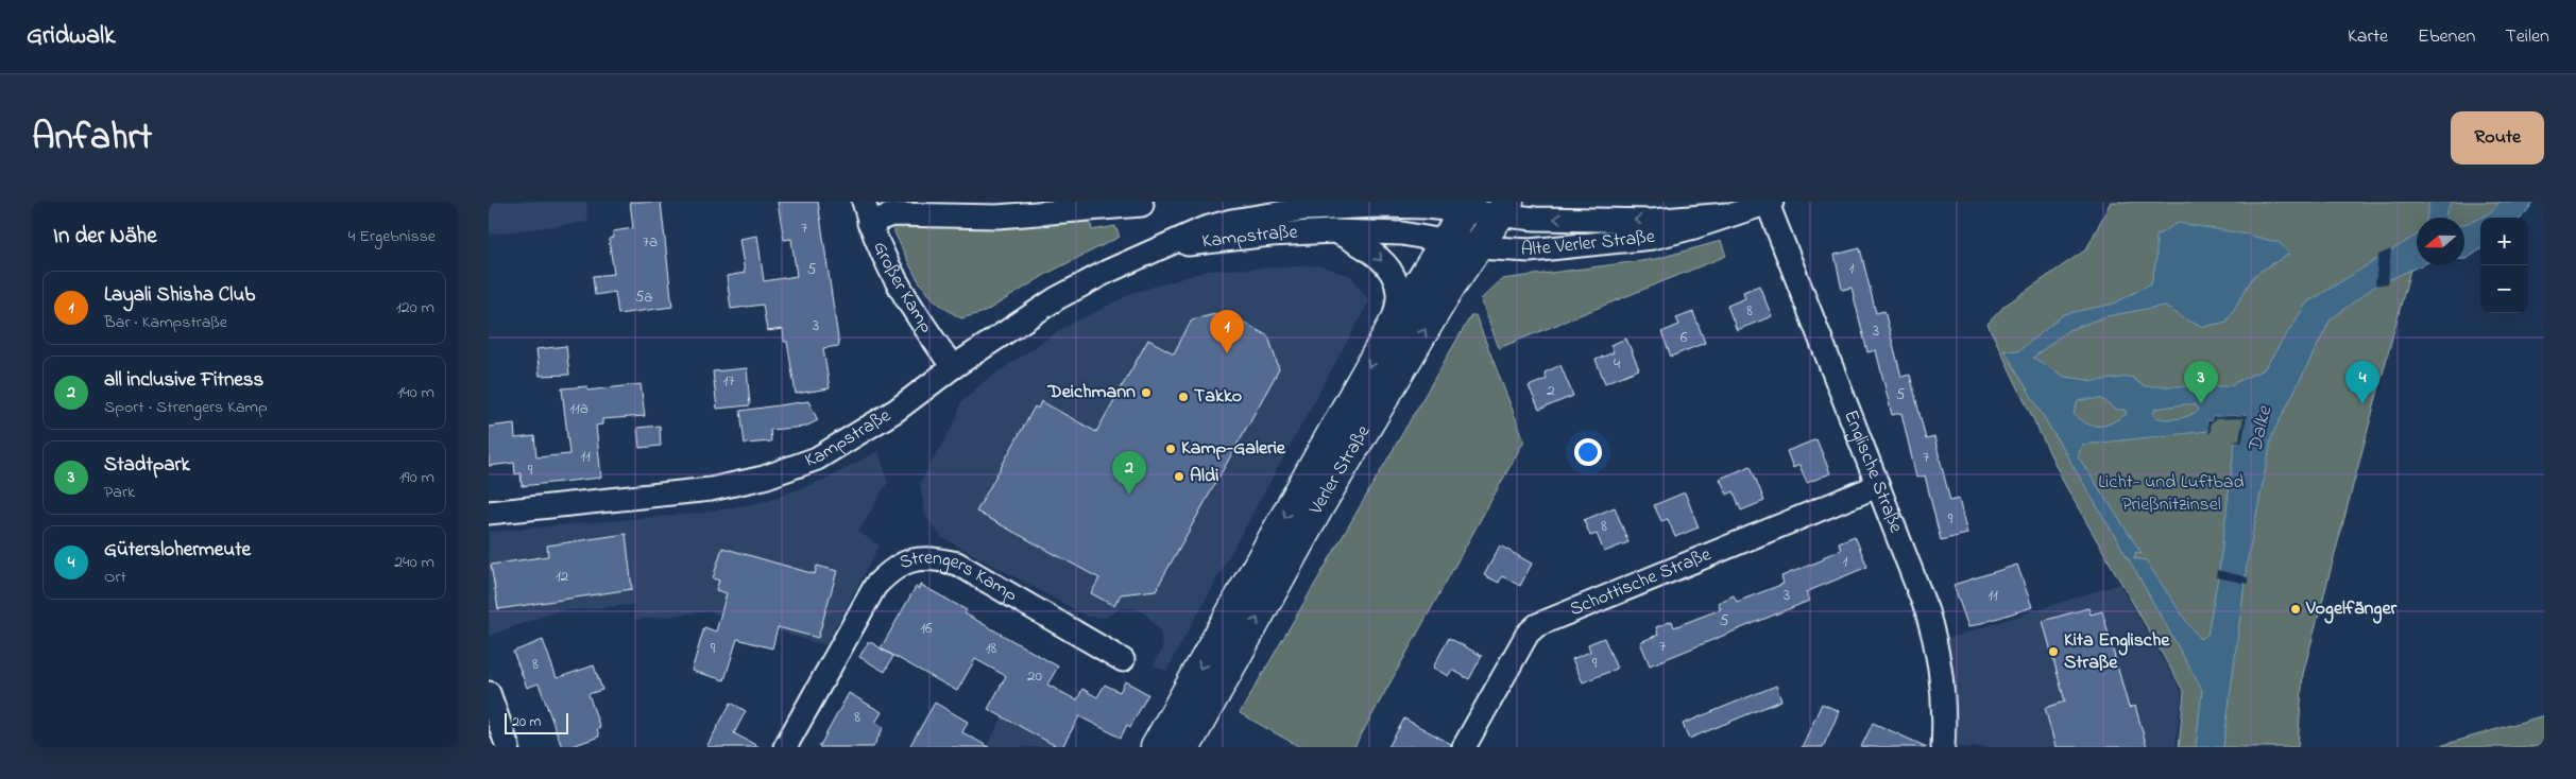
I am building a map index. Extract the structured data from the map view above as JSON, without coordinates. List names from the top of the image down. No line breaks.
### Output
{"streets":{"main road":["Verler Straße"],"street":["Kampstraße","Alte Verler Straße","Großer Kamp","Englische Straße","Schottische Straße","Strengers Kamp"]},"crossings":[["Kampstraße","Alte Verler Straße"],["Kampstraße","Großer Kamp"],["Kampstraße","Verler Straße"],["Alte Verler Straße","Verler Straße"],["Alte Verler Straße","Englische Straße"],["Englische Straße","Schottische Straße"]],"water":["Dalke"],"parks":["Licht- und Luftbad Prießnitzinsel"],"places":["Deichmann","Takko","Kamp-Galerie","Aldi","Vogelfänger","Kita Englische Straße"],"house_numbers":["7","7a","1","5","5a","8","3","3","6","4","17","2","5","11a","11","7","9","9","8","1","12","3","11","5","16","7","9","18","9","8","20","8"],"scale_bar":"20 m","north":"left","page":{"header":"Gridwalk","nav":["Karte","Ebenen","Teilen"],"title":"Anfahrt","buttons":"Route","heading":["In der Nähe","4 Ergebnisse"],"map_buttons":["+","−"],"list":[{"mark":"1","name":"Layali Shisha Club","note":"Bar · Kampstraße","value":"120 m"},{"mark":"2","name":"all inclusive Fitness","note":"Sport · Strengers Kamp","value":"140 m"},{"mark":"3","name":"Stadtpark","note":"Park","value":"190 m"},{"mark":"4","name":"Güterslohermeute","note":"Ort","value":"240 m"}],"pins":["1","3","4","2"],"scale":"20 m"}}
